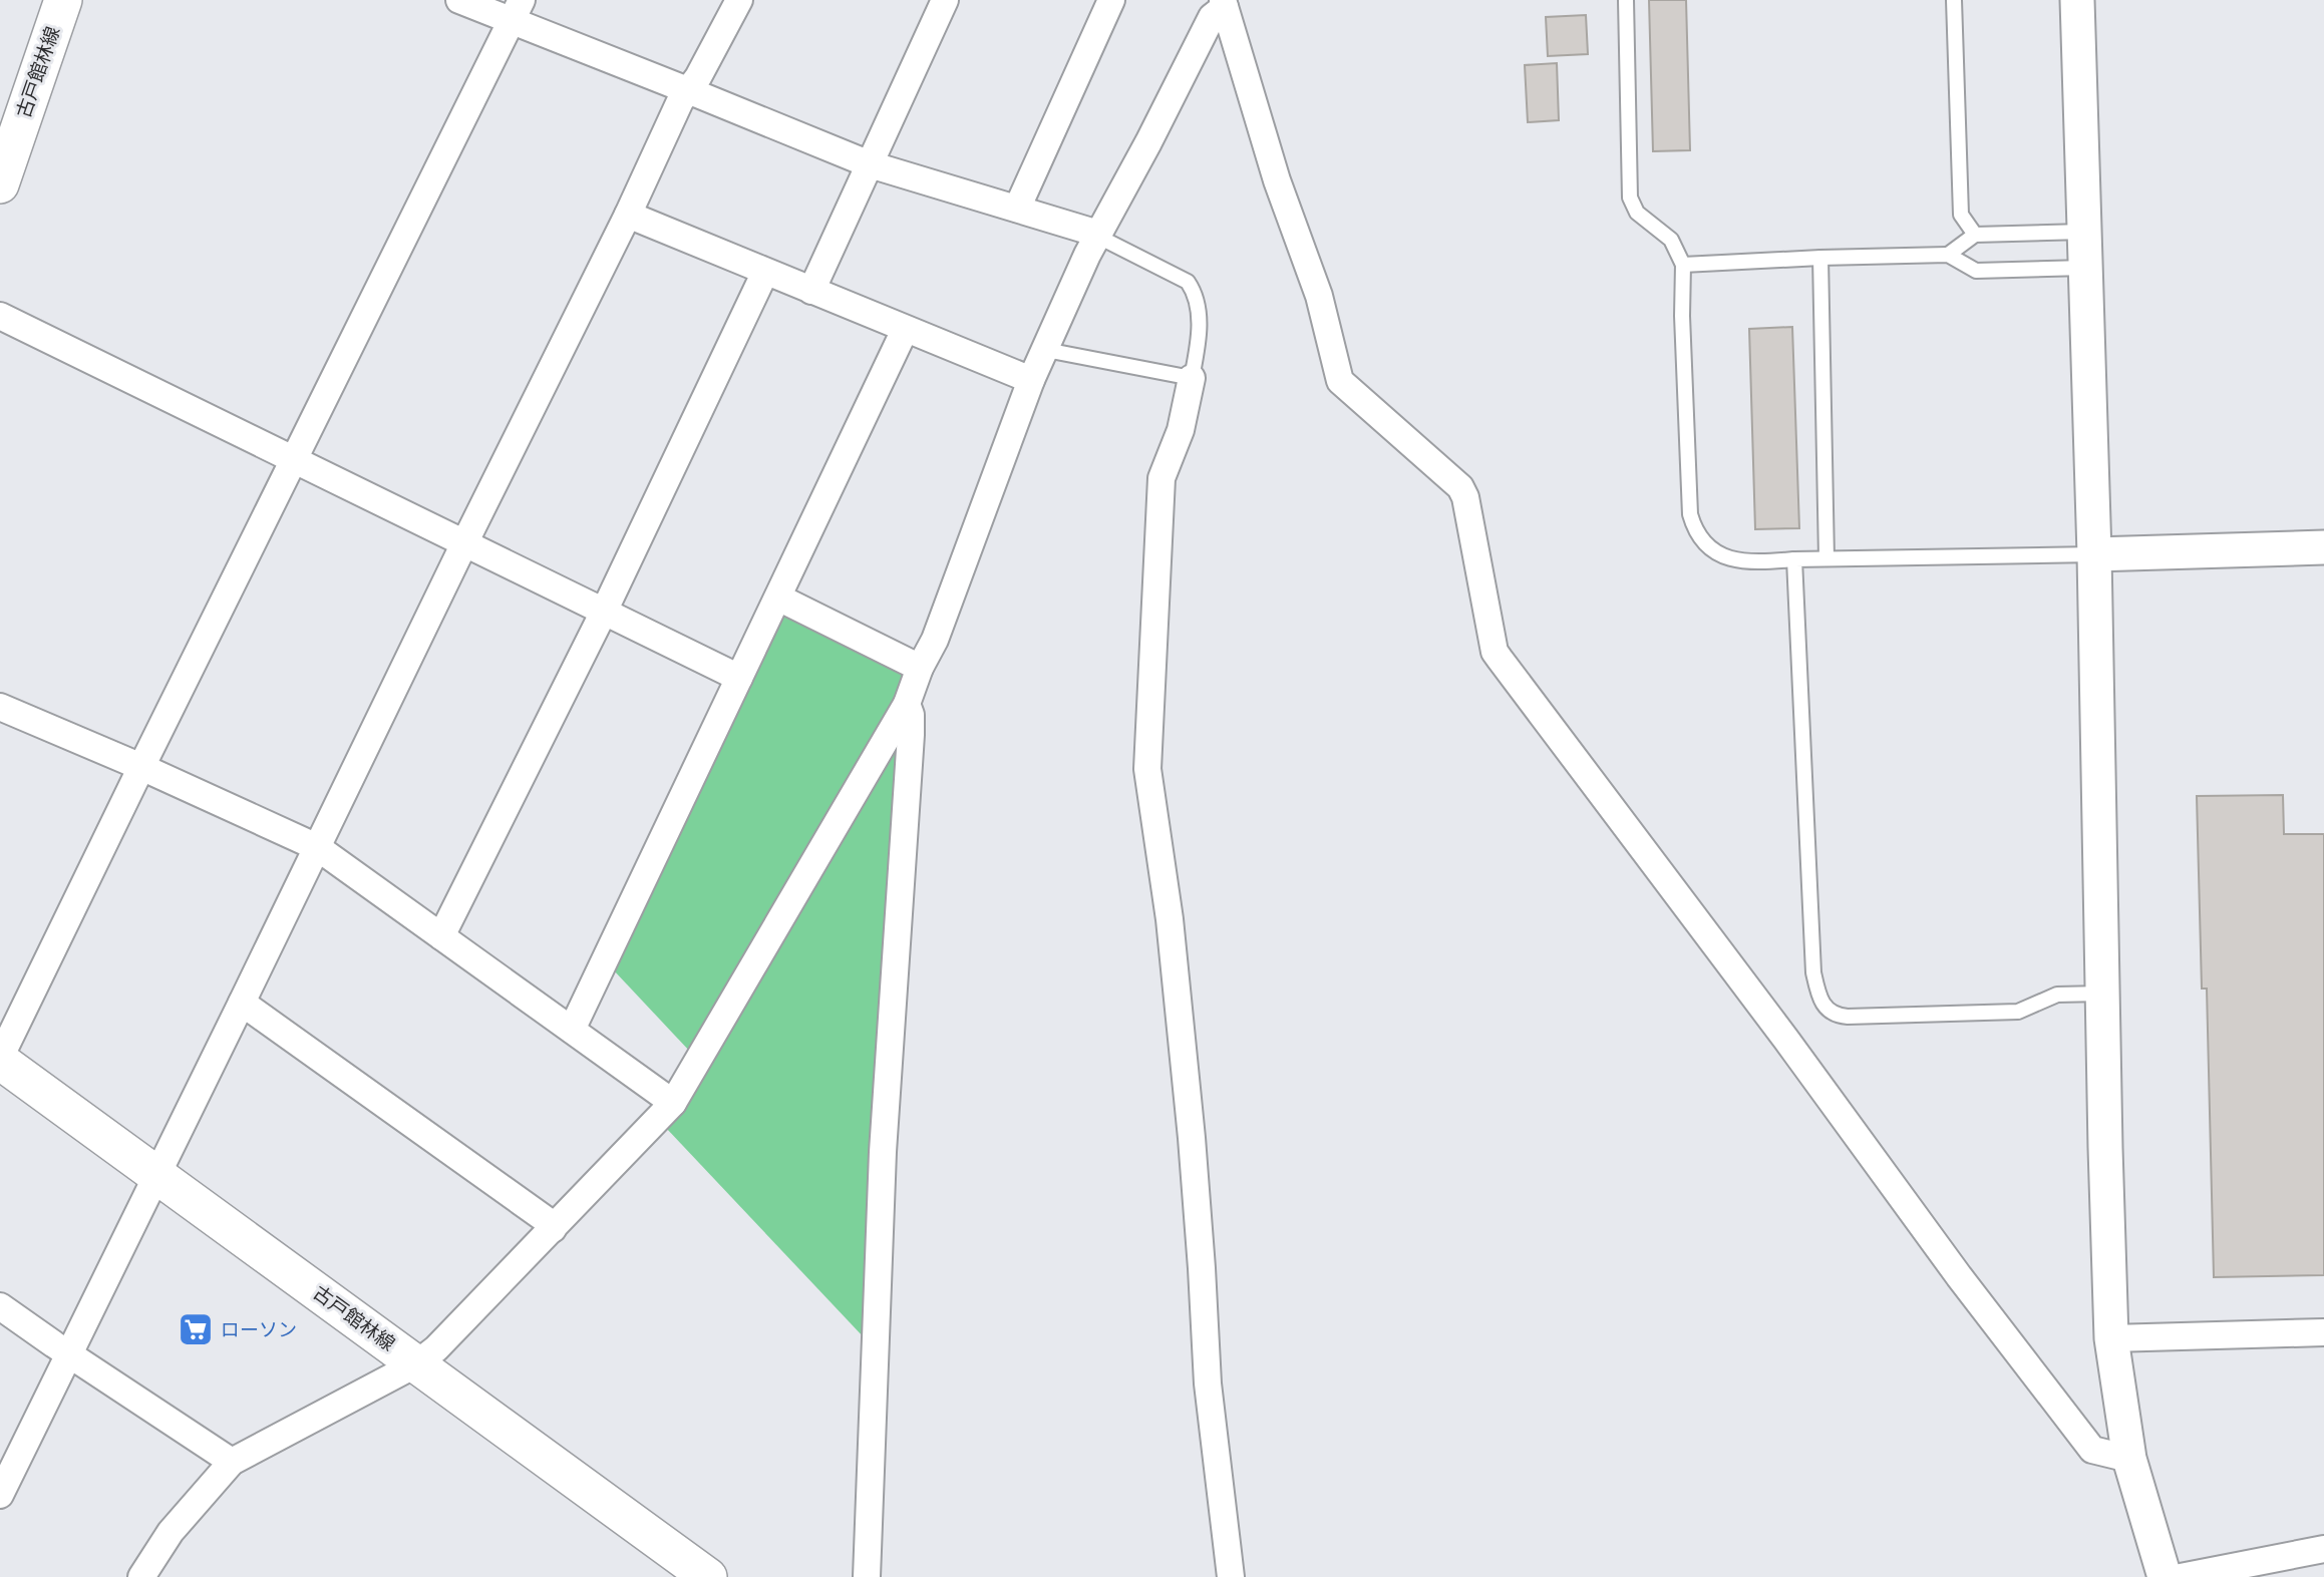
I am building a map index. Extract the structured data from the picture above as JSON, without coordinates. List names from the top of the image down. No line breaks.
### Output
{"streets":{"main road":["古戸館林線"]},"places":{"supermarket":["ローソン"]}}
